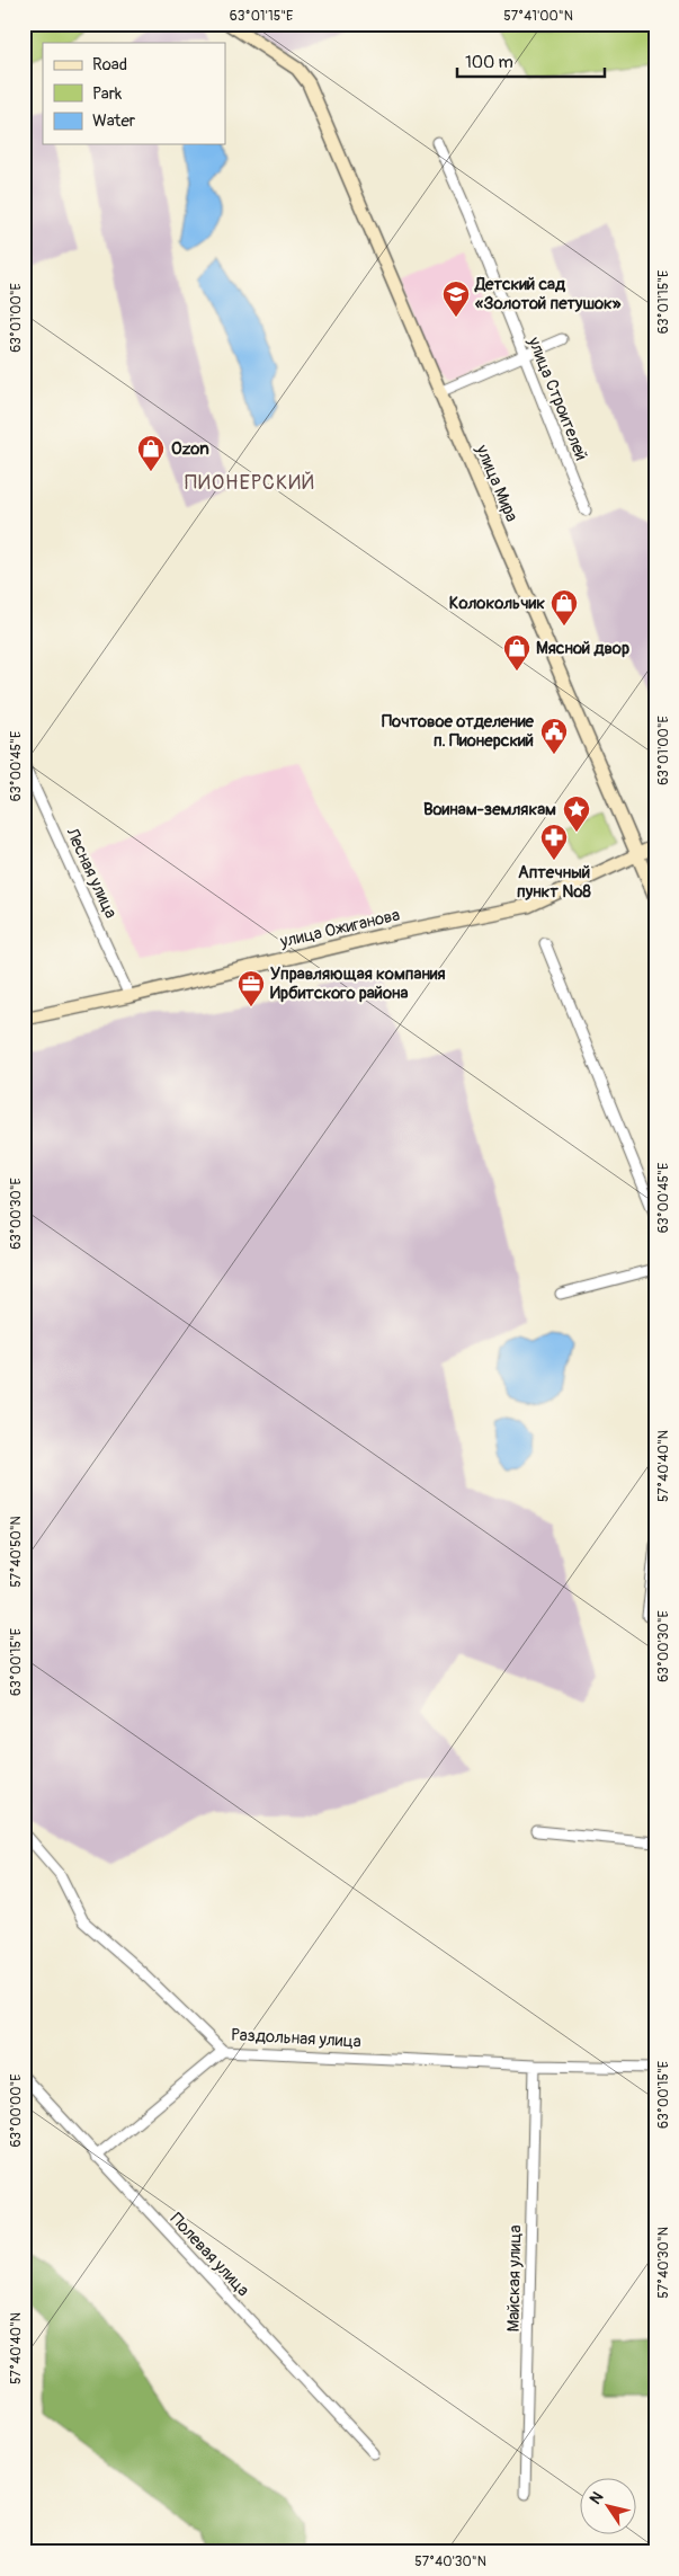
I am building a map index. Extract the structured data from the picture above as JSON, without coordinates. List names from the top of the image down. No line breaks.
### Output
{"streets":{"street":["улица Строителей","улица Мира","Лесная улица","улица Ожиганова","Раздольная улица","Полевая улица","Майская улица"]},"crossings":[["улица Мира","улица Ожиганова"],["Лесная улица","улица Ожиганова"],["Раздольная улица","Майская улица"]],"districts":["ПИОНЕРСКИЙ"],"places":{"school or university":["Детский сад «Золотой петушок»"],"shop":["Ozon","Колокольчик","Мясной двор"],"public building":["Почтовое отделение п. Пионерский"],"place":["Воинам-землякам"],"pharmacy":["Аптечный пункт №8"],"office":["Управляющая компания Ирбитского района"]},"legend":["Road","Park","Water"],"scale_bar":"100 m","north":"top left","coordinates":["63°01'15\"E","57°41'00\"N","63°01'00\"E","63°00'45\"E","63°00'30\"E","57°40'40\"N","57°40'50\"N","63°00'15\"E","63°00'00\"E","57°40'30\"N"]}
